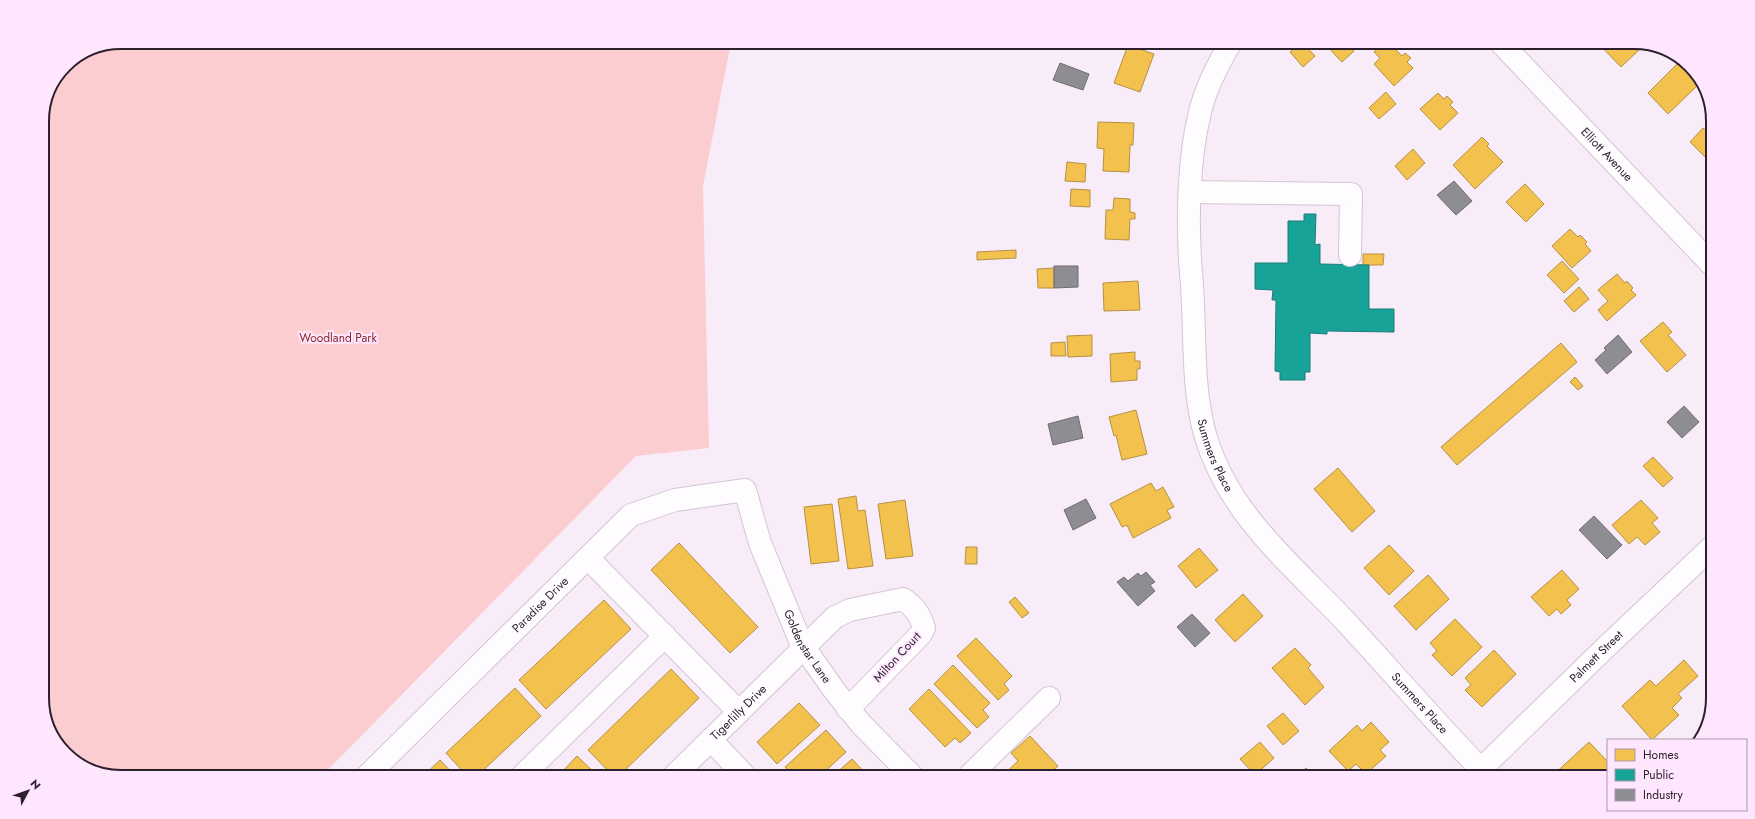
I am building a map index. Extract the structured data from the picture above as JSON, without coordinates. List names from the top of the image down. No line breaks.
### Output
{"streets":{"street":["Elliott Avenue","Summers Place","Paradise Drive","Goldenstar Lane","Milton Court","Palmett Street","Tigerlilly Drive"]},"crossings":[["Paradise Drive","Goldenstar Lane"],["Goldenstar Lane","Milton Court"],["Goldenstar Lane","Tigerlilly Drive"],["Milton Court","Tigerlilly Drive"]],"parks":["Woodland Park"],"legend":["Homes","Public","Industry"],"north":"top right"}
